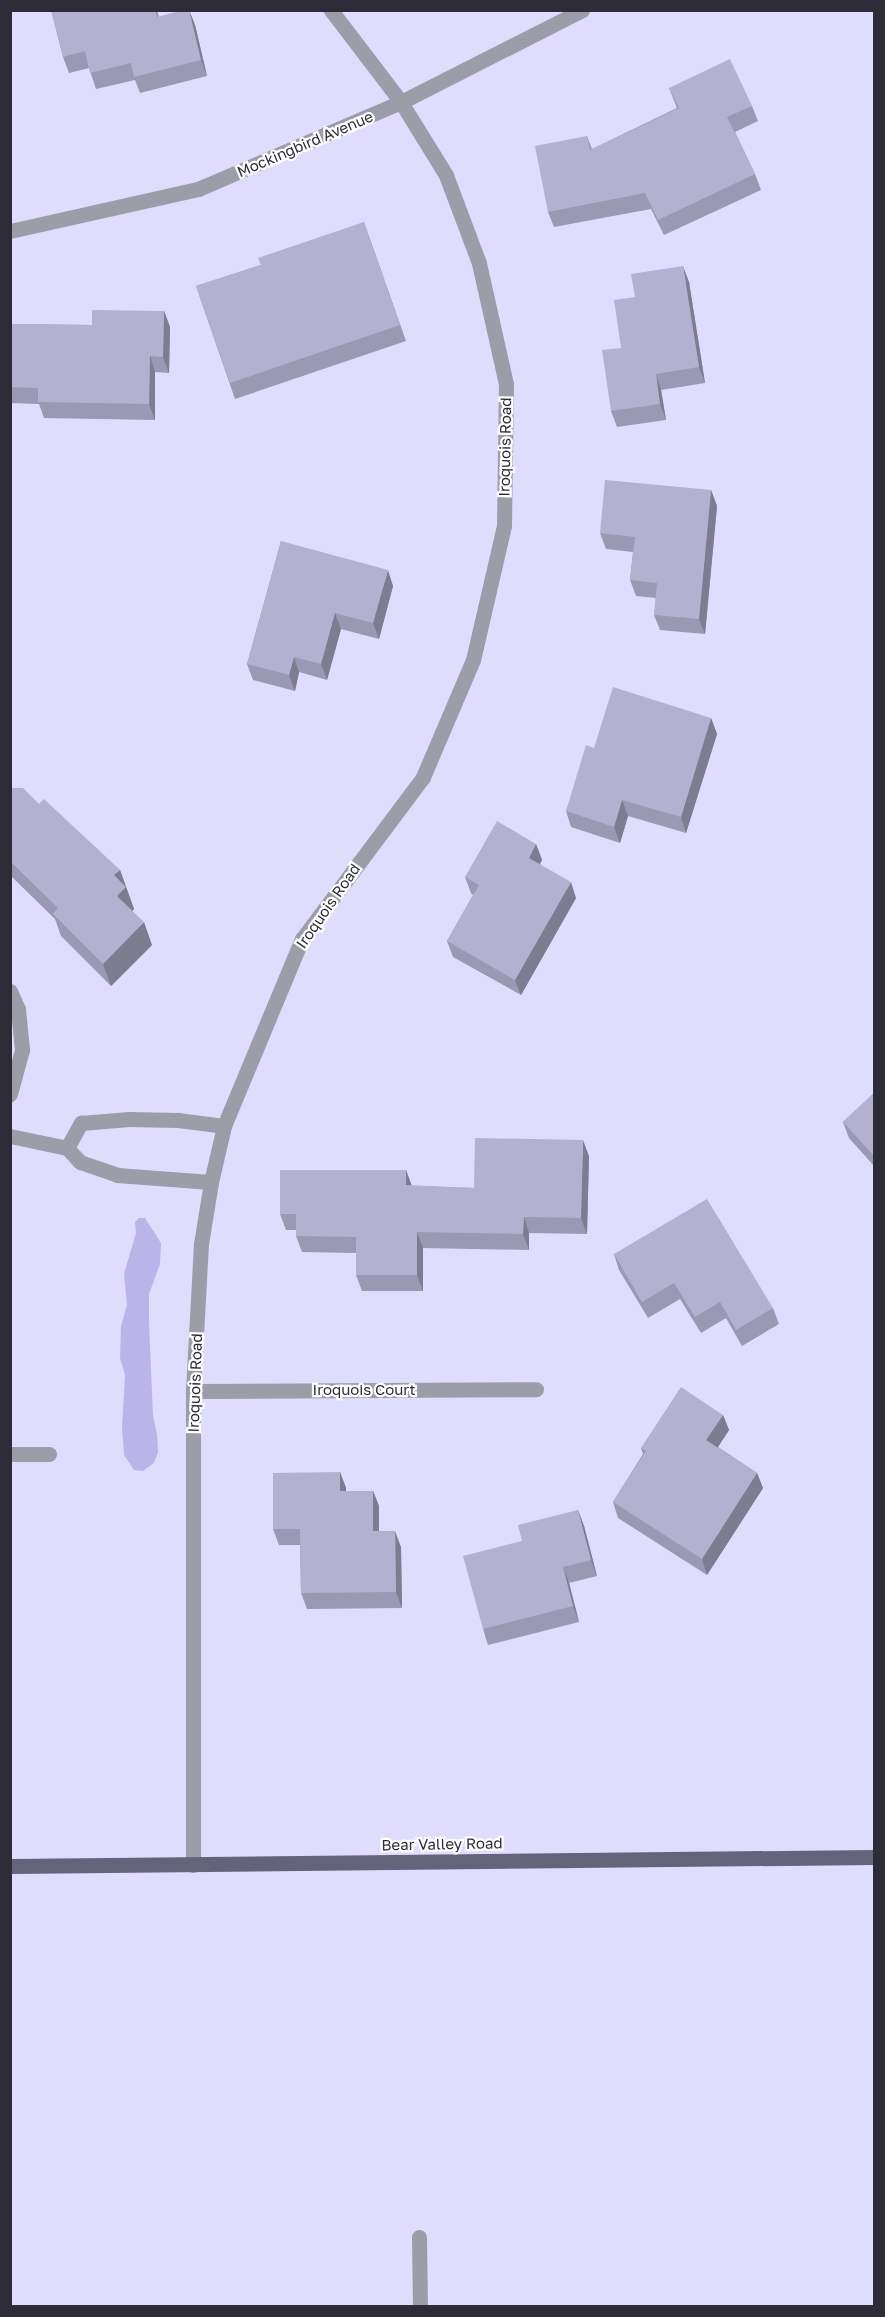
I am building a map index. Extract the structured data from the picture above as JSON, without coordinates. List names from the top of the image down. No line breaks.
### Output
{"streets":{"main road":["Bear Valley Road"],"street":["Mockingbird Avenue","Iroquois Road","Iroquois Court"]},"crossings":[["Mockingbird Avenue","Iroquois Road"],["Iroquois Road","Iroquois Court"],["Iroquois Road","Bear Valley Road"]]}
